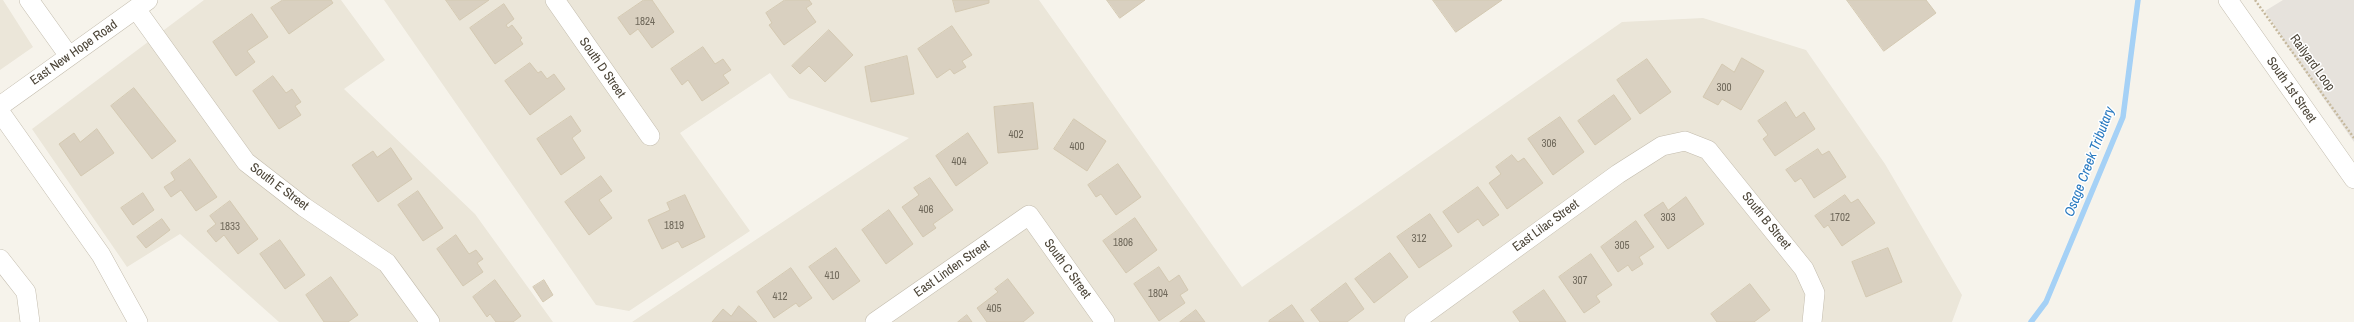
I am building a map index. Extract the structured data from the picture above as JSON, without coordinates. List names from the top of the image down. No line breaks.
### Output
{"streets":{"street":["East New Hope Road","South D Street","South 1st Street","South E Street","South B Street","East Lilac Street","East Linden Street","South C Street"],"path":["Railyard Loop"]},"crossings":[["East New Hope Road","South E Street"],["South B Street","East Lilac Street"],["East Linden Street","South C Street"]],"water":["Osage Creek Tributary"],"house_numbers":["1824","300","402","306","400","404","406","303","1702","1819","1833","312","1806","305","410","307","1804","412","405"]}
